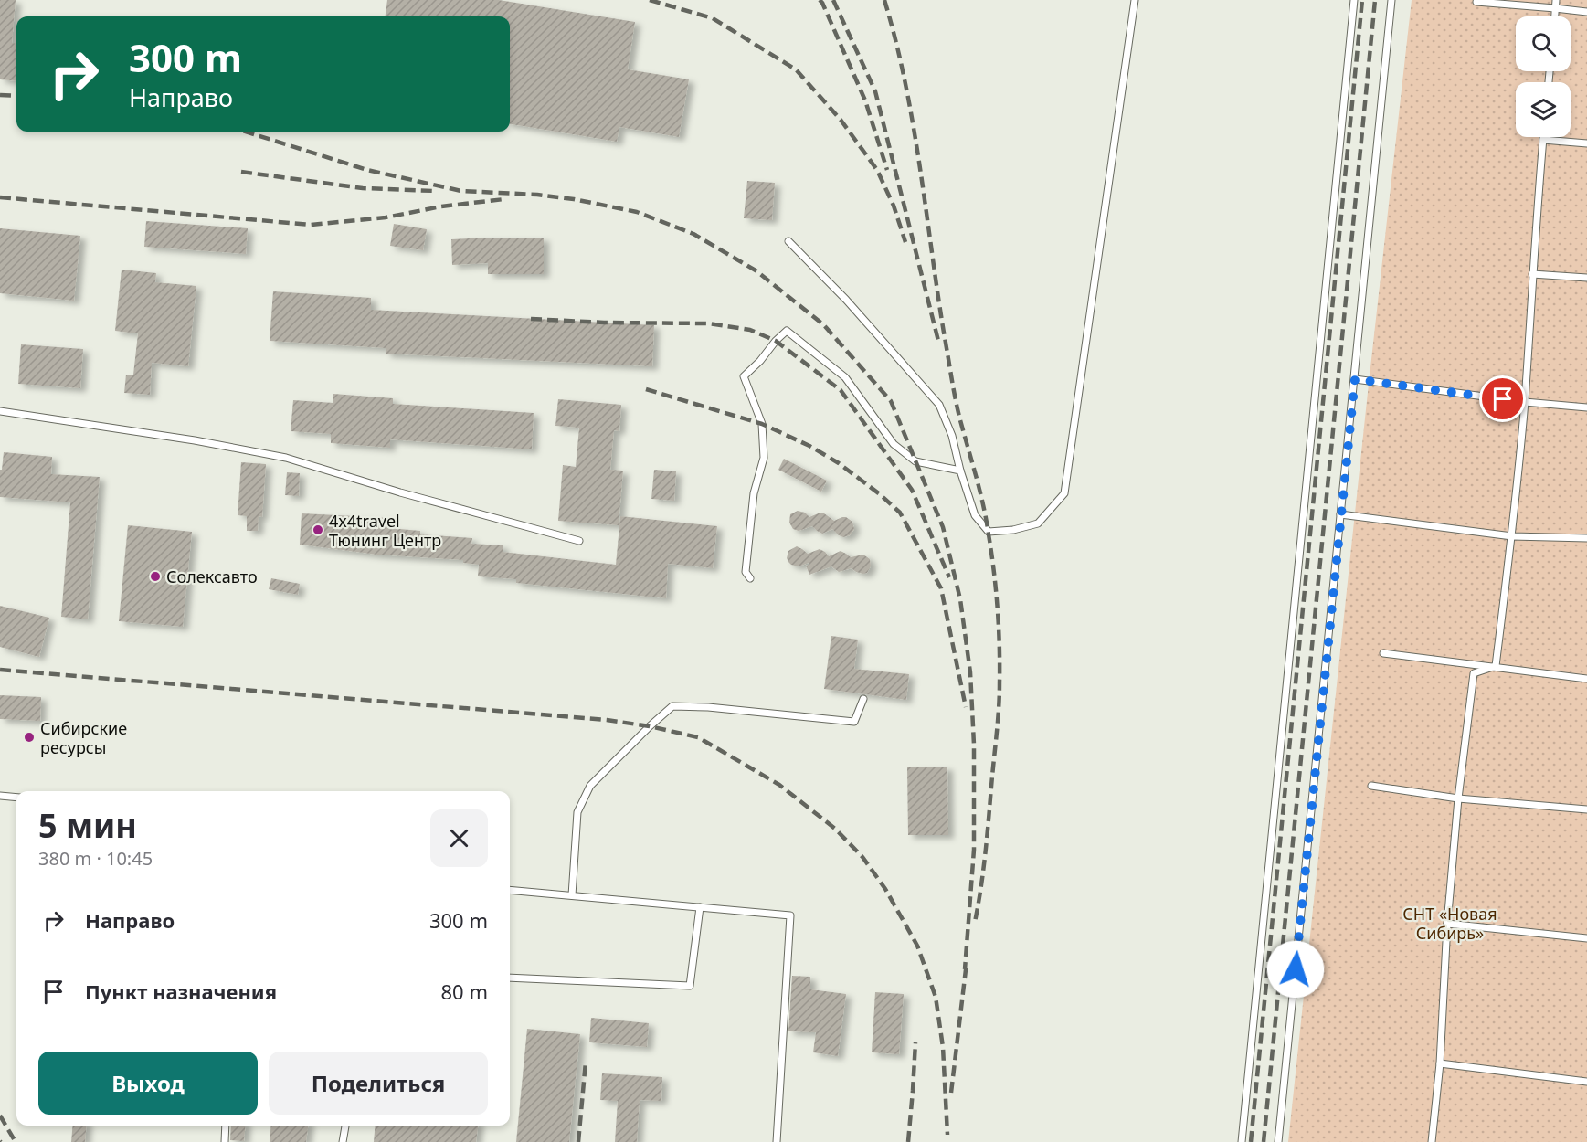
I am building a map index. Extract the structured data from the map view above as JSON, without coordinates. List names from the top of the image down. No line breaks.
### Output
{"parks":["СНТ «Новая Сибирь»"],"places":["4x4travel Тюнинг Центр","Солексавто","Сибирские ресурсы"],"page":{"turn":["300 m","Направо"],"heading":["5 мин","380 m · 10:45"],"list":[{"name":"Направо","value":"300 m"},{"name":"Пункт назначения","value":"80 m"}],"buttons":["Выход","Поделиться"]}}
